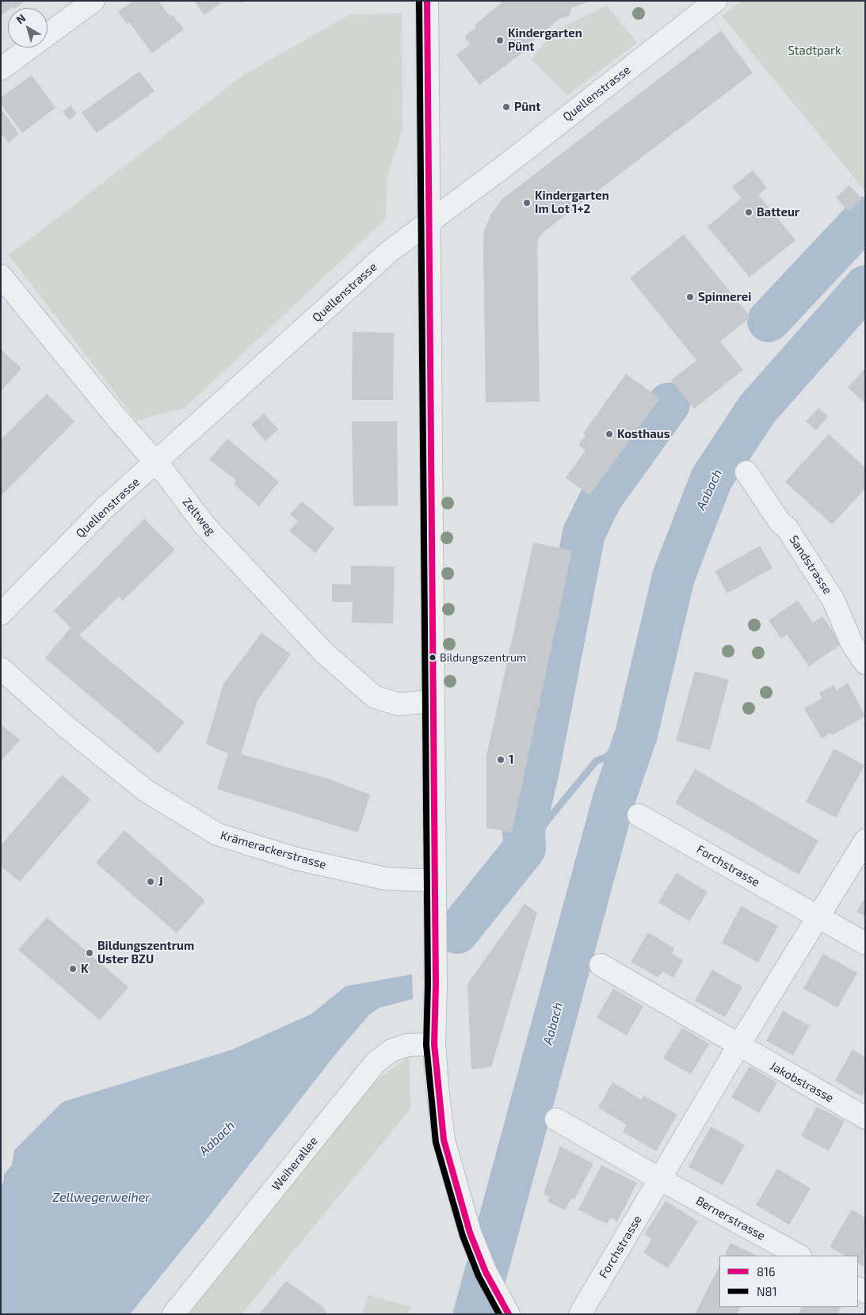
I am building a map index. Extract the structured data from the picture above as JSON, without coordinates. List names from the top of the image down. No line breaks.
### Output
{"streets":{"street":["Quellenstrasse","Zeltweg","Sandstrasse","Krämerackerstrasse","Forchstrasse","Jakobstrasse","Weiherallee","Bernerstrasse"]},"crossings":[["Quellenstrasse","Zeltweg"],["Forchstrasse","Jakobstrasse"],["Forchstrasse","Bernerstrasse"]],"water":["Aabach","Zellwegerweiher"],"parks":["Stadtpark"],"places":["Kindergarten Pünt","Pünt","Kindergarten Im Lot 1+2","Batteur","Spinnerei","Kosthaus","Bildungszentrum","1","J","Bildungszentrum Uster BZU","K"],"lines":["transit line 816","transit line N81"],"legend":["816","N81"],"north":"top left"}
